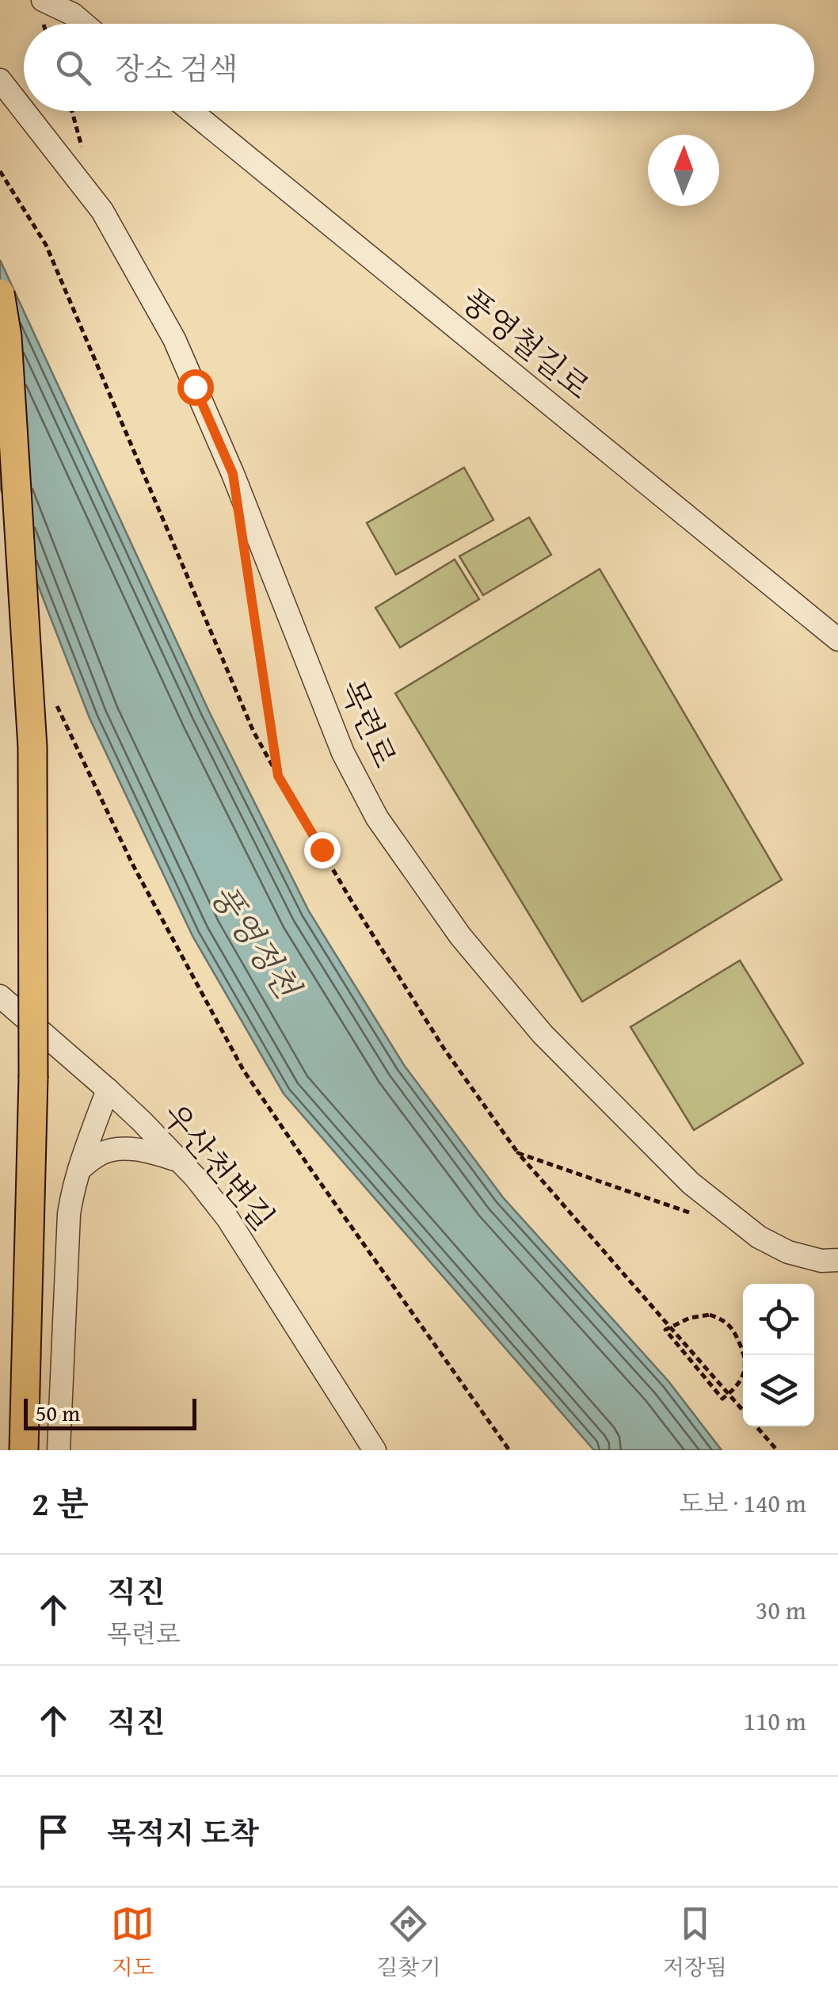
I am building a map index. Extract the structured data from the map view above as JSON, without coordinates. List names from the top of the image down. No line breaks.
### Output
{"streets":{"street":["풍영철길로","목련로","우산천변길"]},"water":["풍영정천"],"scale_bar":"50 m","north":"top","page":{"search":"장소 검색","scale":"50 m","heading":["2 분","도보 · 140 m"],"list":[["직진","목련로","30 m"],["직진","110 m"],"목적지 도착"],"nav":["지도","길찾기","저장됨"]}}
